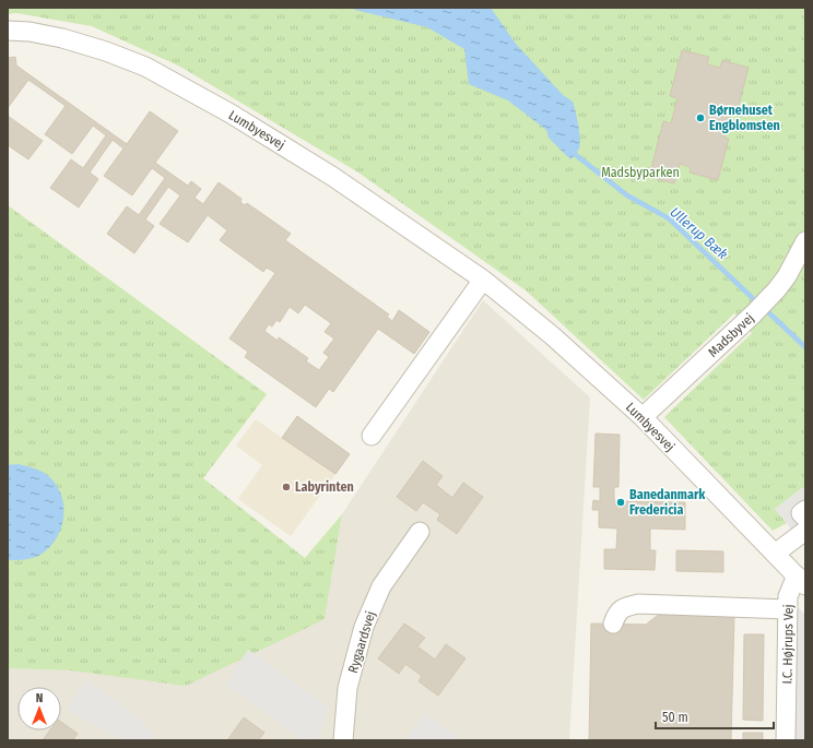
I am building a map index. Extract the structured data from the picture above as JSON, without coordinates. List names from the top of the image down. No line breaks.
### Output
{"streets":{"street":["Lumbyesvej","Madsbyvej","Rygaardsvej","I.C. Højrups Vej"]},"crossings":[["Lumbyesvej","Madsbyvej"],["Lumbyesvej","I.C. Højrups Vej"]],"water":["Ullerup Bæk"],"parks":["Madsbyparken"],"places":["Børnehuset Engblomsten","Labyrinten","Banedanmark Fredericia"],"scale_bar":"50 m","north":"top"}
